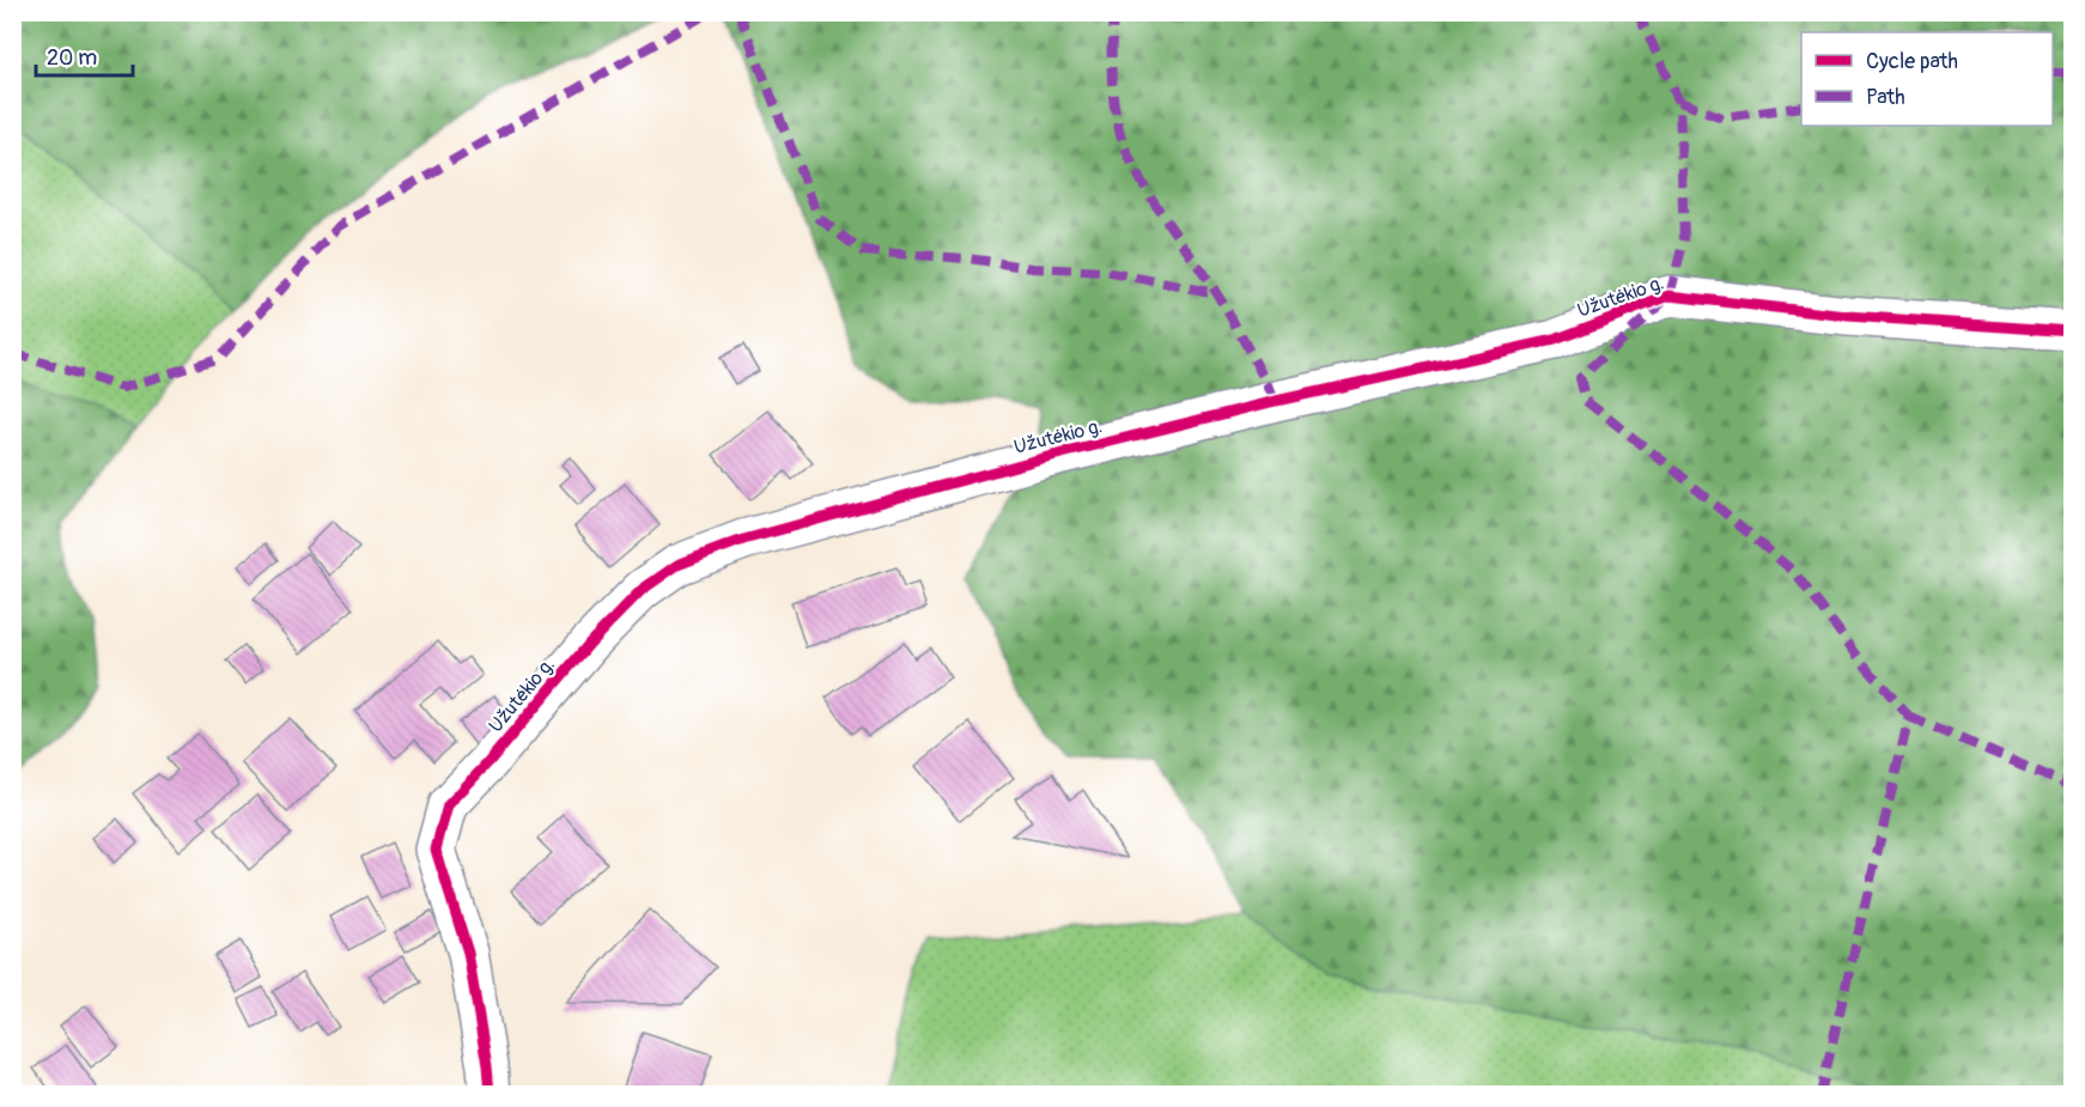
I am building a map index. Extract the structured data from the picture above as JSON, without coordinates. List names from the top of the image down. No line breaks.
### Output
{"streets":{"street":["Užutėkio g."]},"legend":["Cycle path","Path"],"scale_bar":"20 m"}
